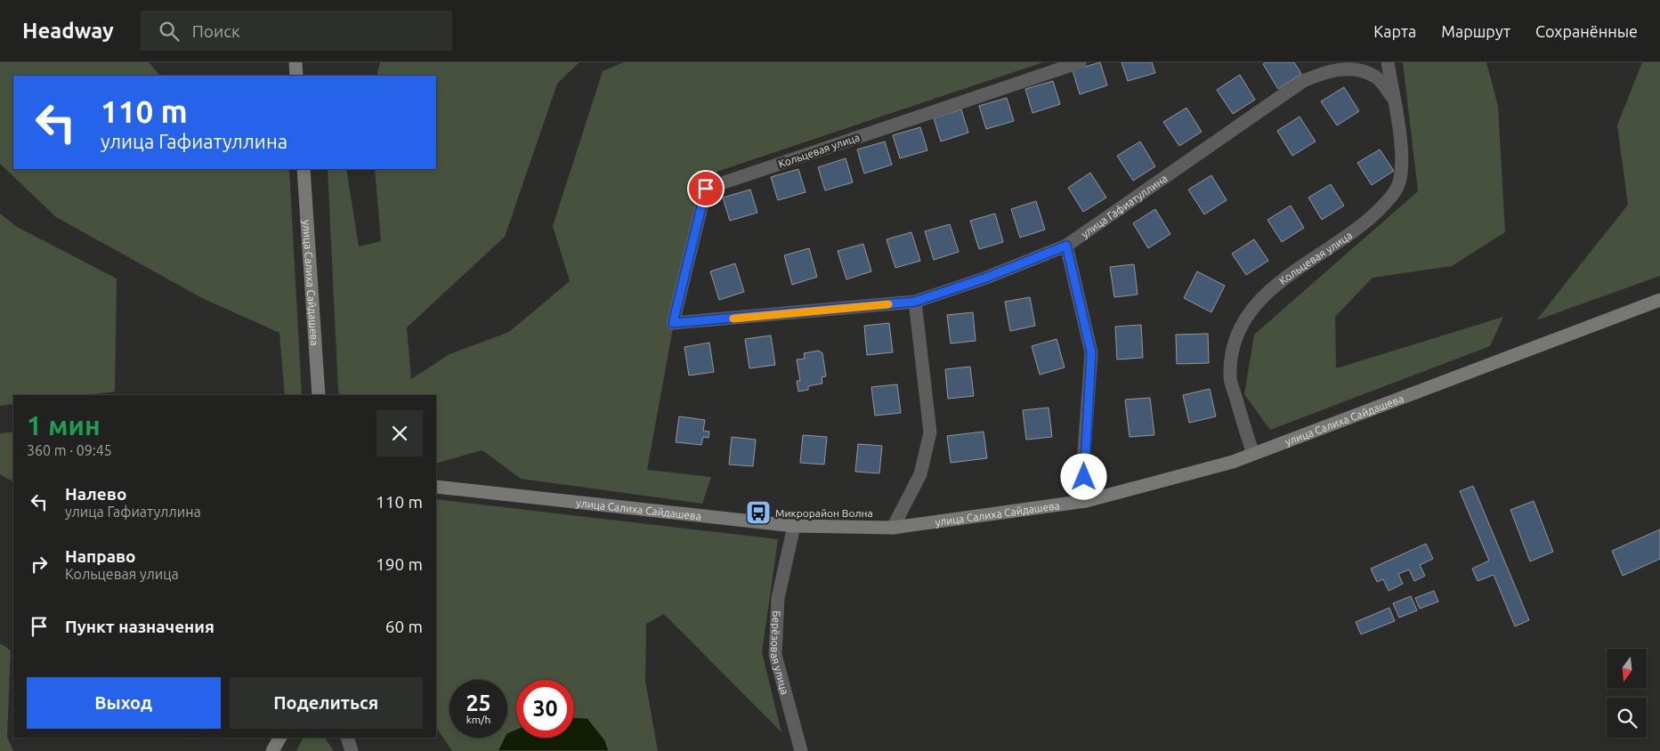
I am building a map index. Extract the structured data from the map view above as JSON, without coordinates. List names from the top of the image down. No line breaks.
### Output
{"streets":{"street":["Кольцевая улица","улица Гафиатуллина","улица Салиха Сайдашева","Берёзовая улица"]},"crossings":[["Кольцевая улица","улица Гафиатуллина"],["Кольцевая улица","улица Салиха Сайдашева"],["улица Салиха Сайдашева","Берёзовая улица"]],"places":{"bus stop":["Микрорайон Волна"]},"north":"bottom","page":{"header":"Headway","search":"Поиск","nav":["Карта","Маршрут","Сохранённые"],"turn":["110 m","улица Гафиатуллина"],"heading":["1 мин","360 m · 09:45"],"list":[{"name":"Налево","note":"улица Гафиатуллина","value":"110 m"},{"name":"Направо","note":"Кольцевая улица","value":"190 m"},{"name":"Пункт назначения","value":"60 m"}],"buttons":["Выход","Поделиться"],"speed":"25 km/h","limit":"30"}}
